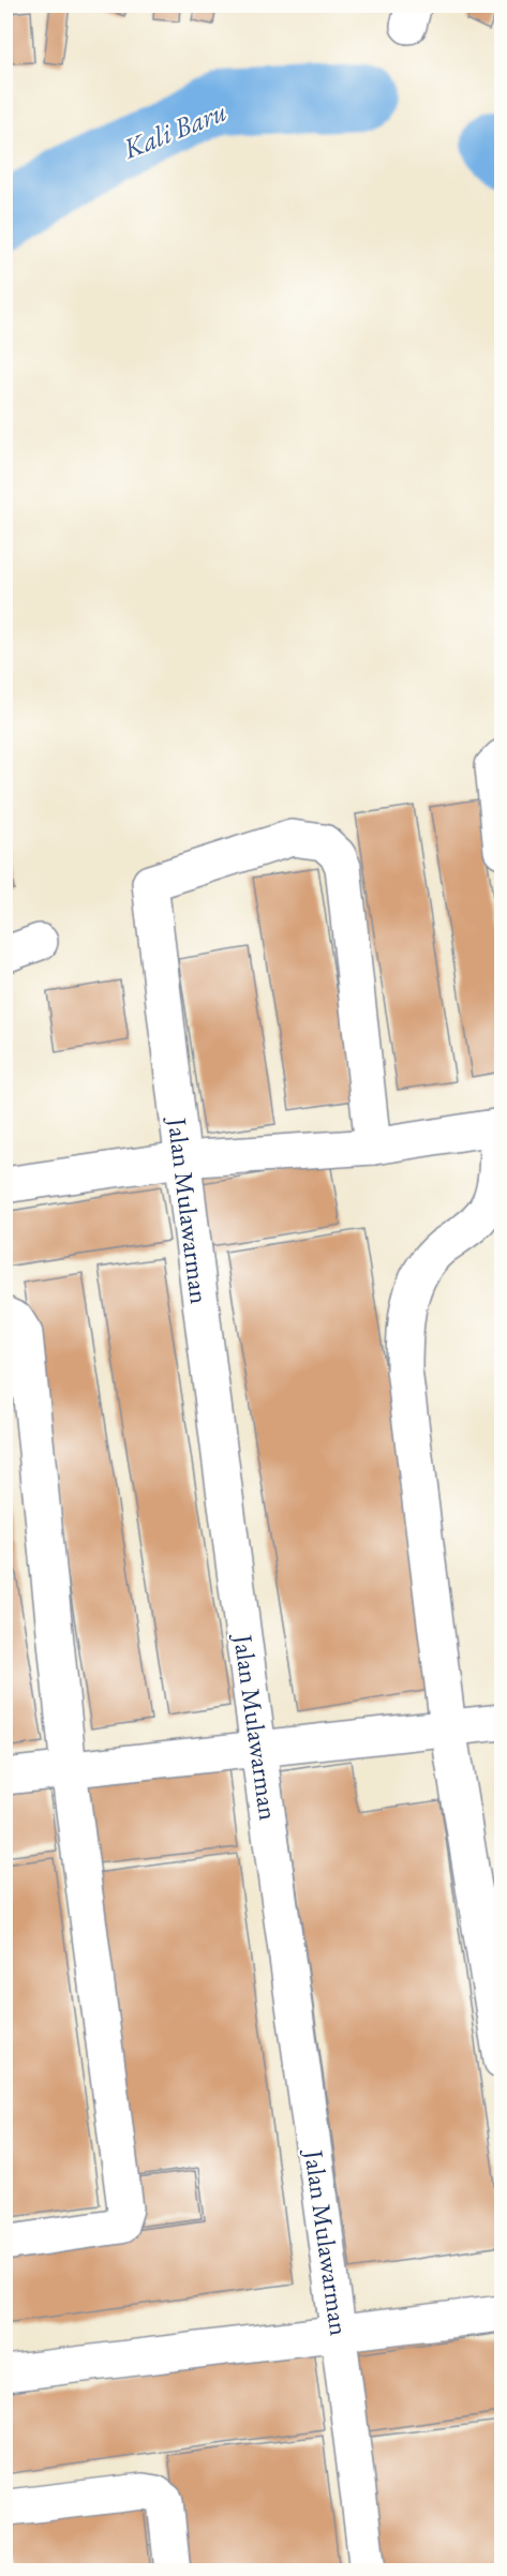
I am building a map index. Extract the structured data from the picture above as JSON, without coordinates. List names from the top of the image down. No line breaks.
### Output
{"streets":{"street":["Jalan Mulawarman"]},"water":["Kali Baru"]}
